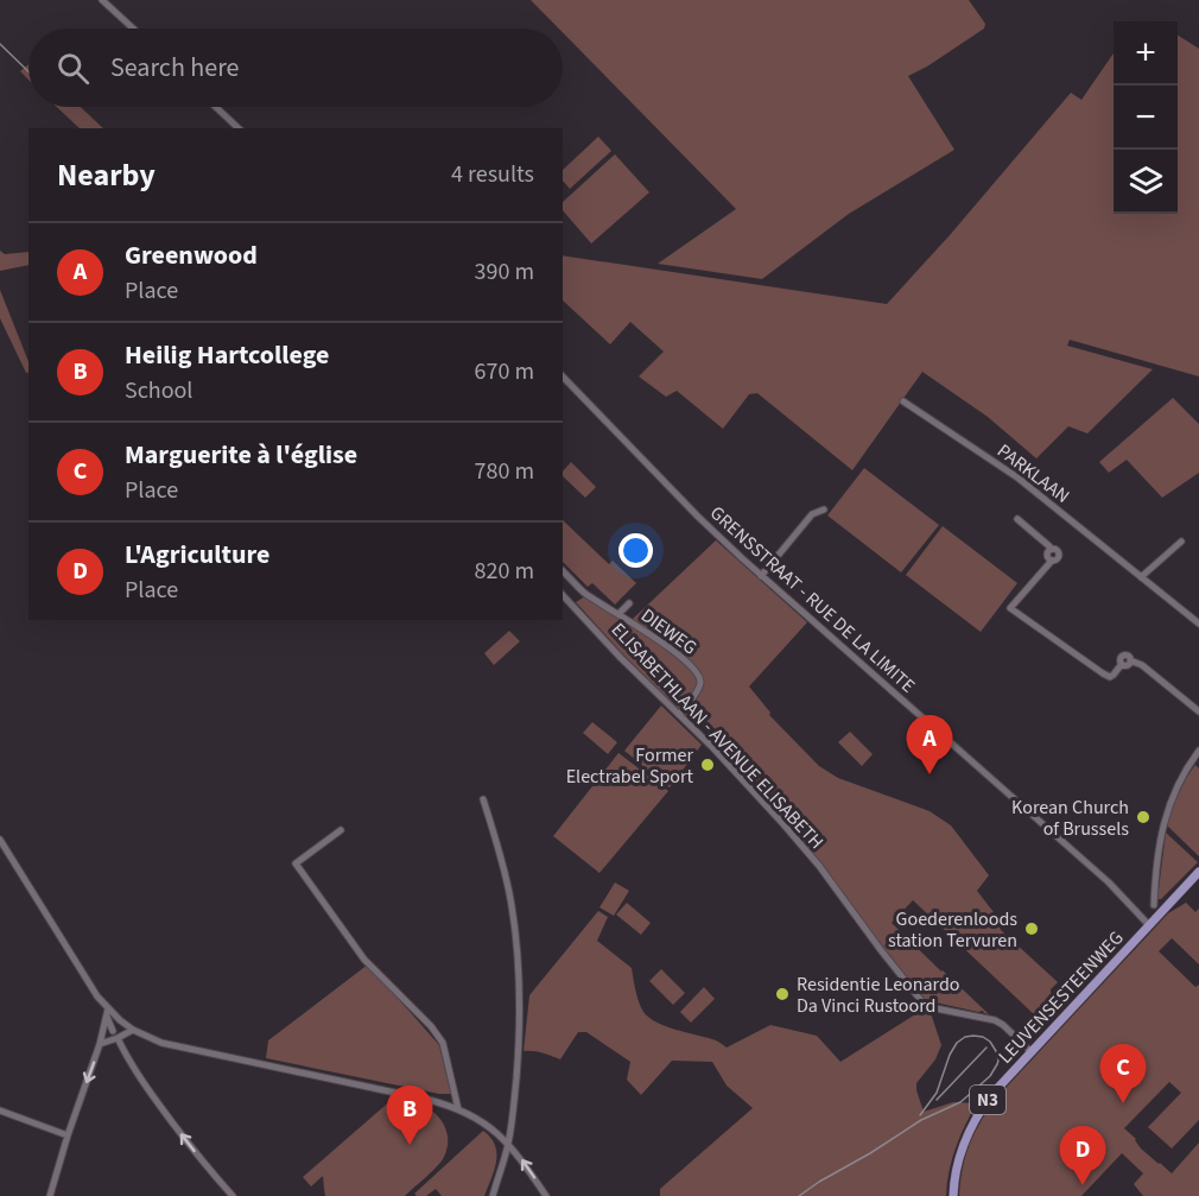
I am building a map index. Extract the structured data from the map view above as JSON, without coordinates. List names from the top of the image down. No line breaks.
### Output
{"streets":{"main road":["LEUVENSESTEENWEG","N3"],"street":["PARKLAAN","GRENSSTRAAT - RUE DE LA LIMITE","DIEWEG","ELISABETHLAAN - AVENUE ELISABETH"]},"crossings":[["GRENSSTRAAT - RUE DE LA LIMITE","LEUVENSESTEENWEG"],["DIEWEG","ELISABETHLAAN - AVENUE ELISABETH"],["ELISABETHLAAN - AVENUE ELISABETH","LEUVENSESTEENWEG"]],"places":["Former Electrabel Sport","Korean Church of Brussels","Goederenloods station Tervuren","Residentie Leonardo Da Vinci Rustoord"],"page":{"map_buttons":["+","−"],"search":"Search here","heading":["Nearby","4 results"],"list":[{"mark":"A","name":"Greenwood","note":"Place","value":"390 m"},{"mark":"B","name":"Heilig Hartcollege","note":"School","value":"670 m"},{"mark":"C","name":"Marguerite à l'église","note":"Place","value":"780 m"},{"mark":"D","name":"L'Agriculture","note":"Place","value":"820 m"}],"pins":["A","C","B","D"]}}
